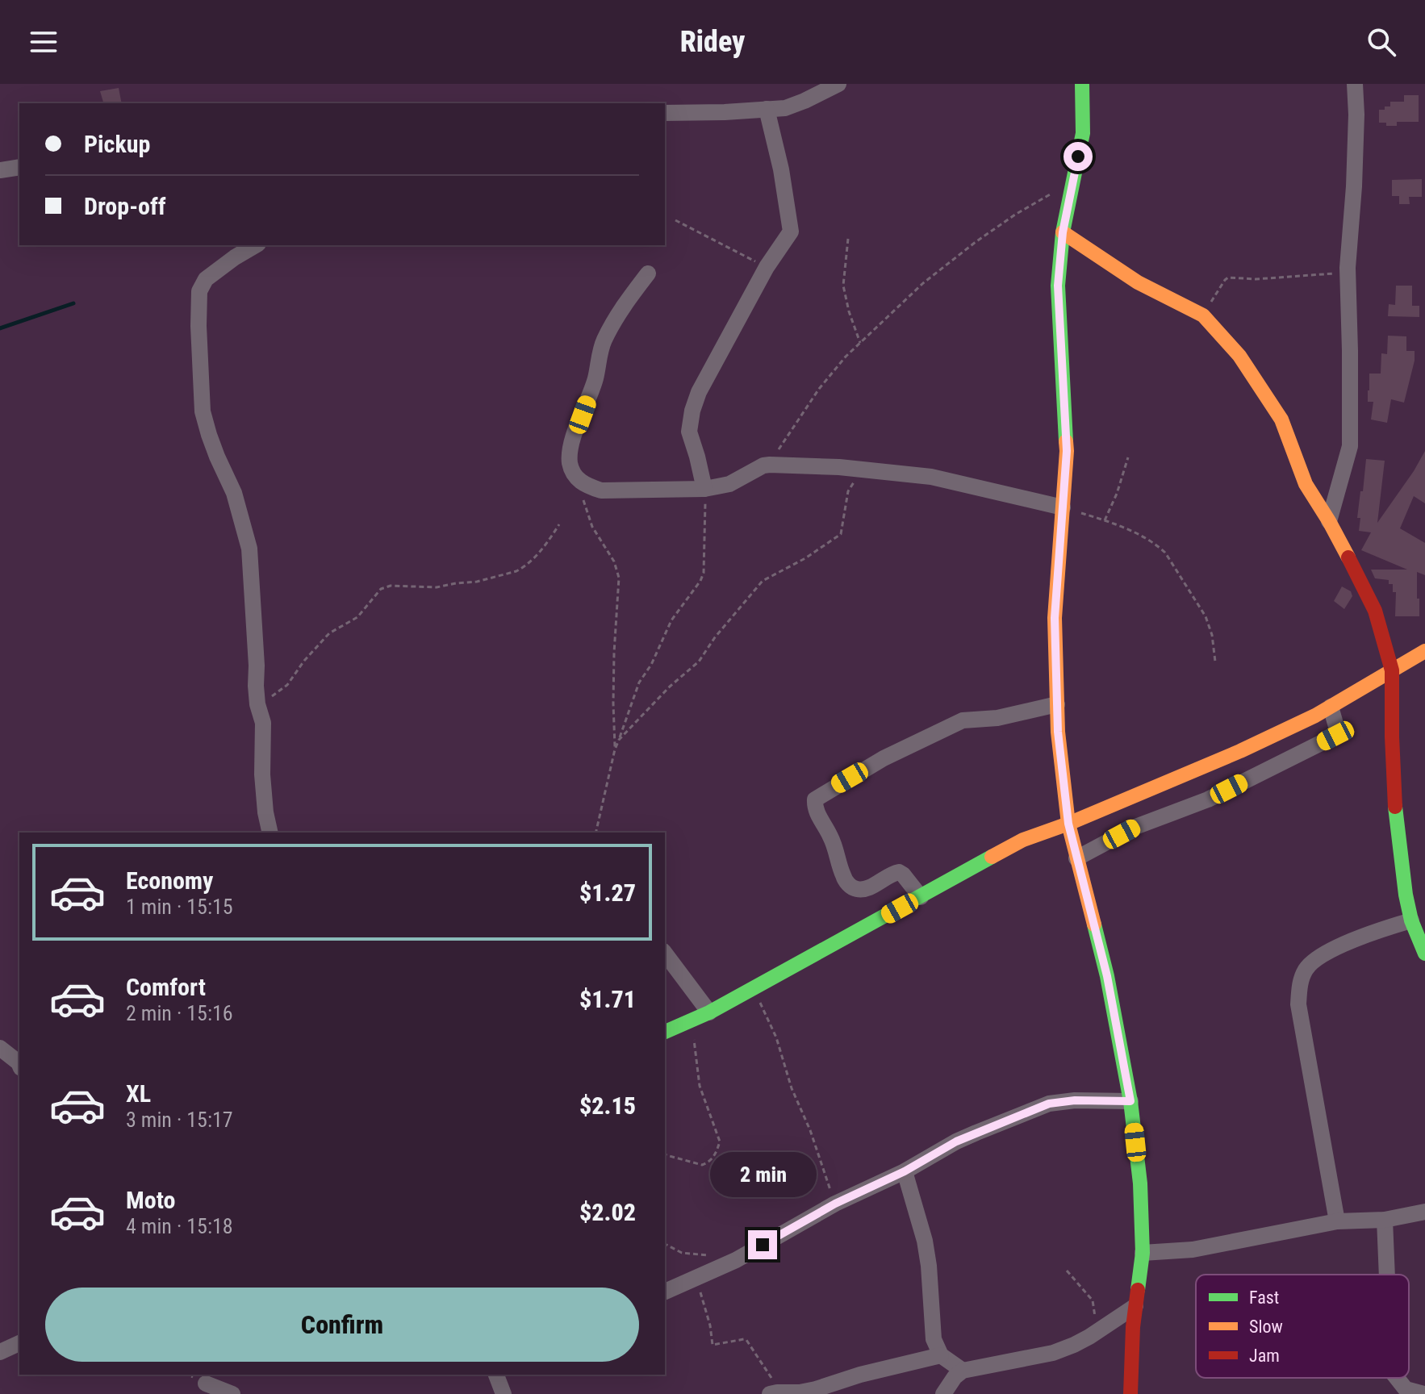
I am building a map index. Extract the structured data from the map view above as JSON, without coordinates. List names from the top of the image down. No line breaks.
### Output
{"legend":["Fast","Slow","Jam"],"page":{"header":"Ridey","banner":["Pickup","Drop-off"],"list":[{"name":"Economy","note":"1 min · 15:15","value":"$1.27"},{"name":"Comfort","note":"2 min · 15:16","value":"$1.71"},{"name":"XL","note":"3 min · 15:17","value":"$2.15"},{"name":"Moto","note":"4 min · 15:18","value":"$2.02"}],"bubble":"2 min","buttons":"Confirm"}}
